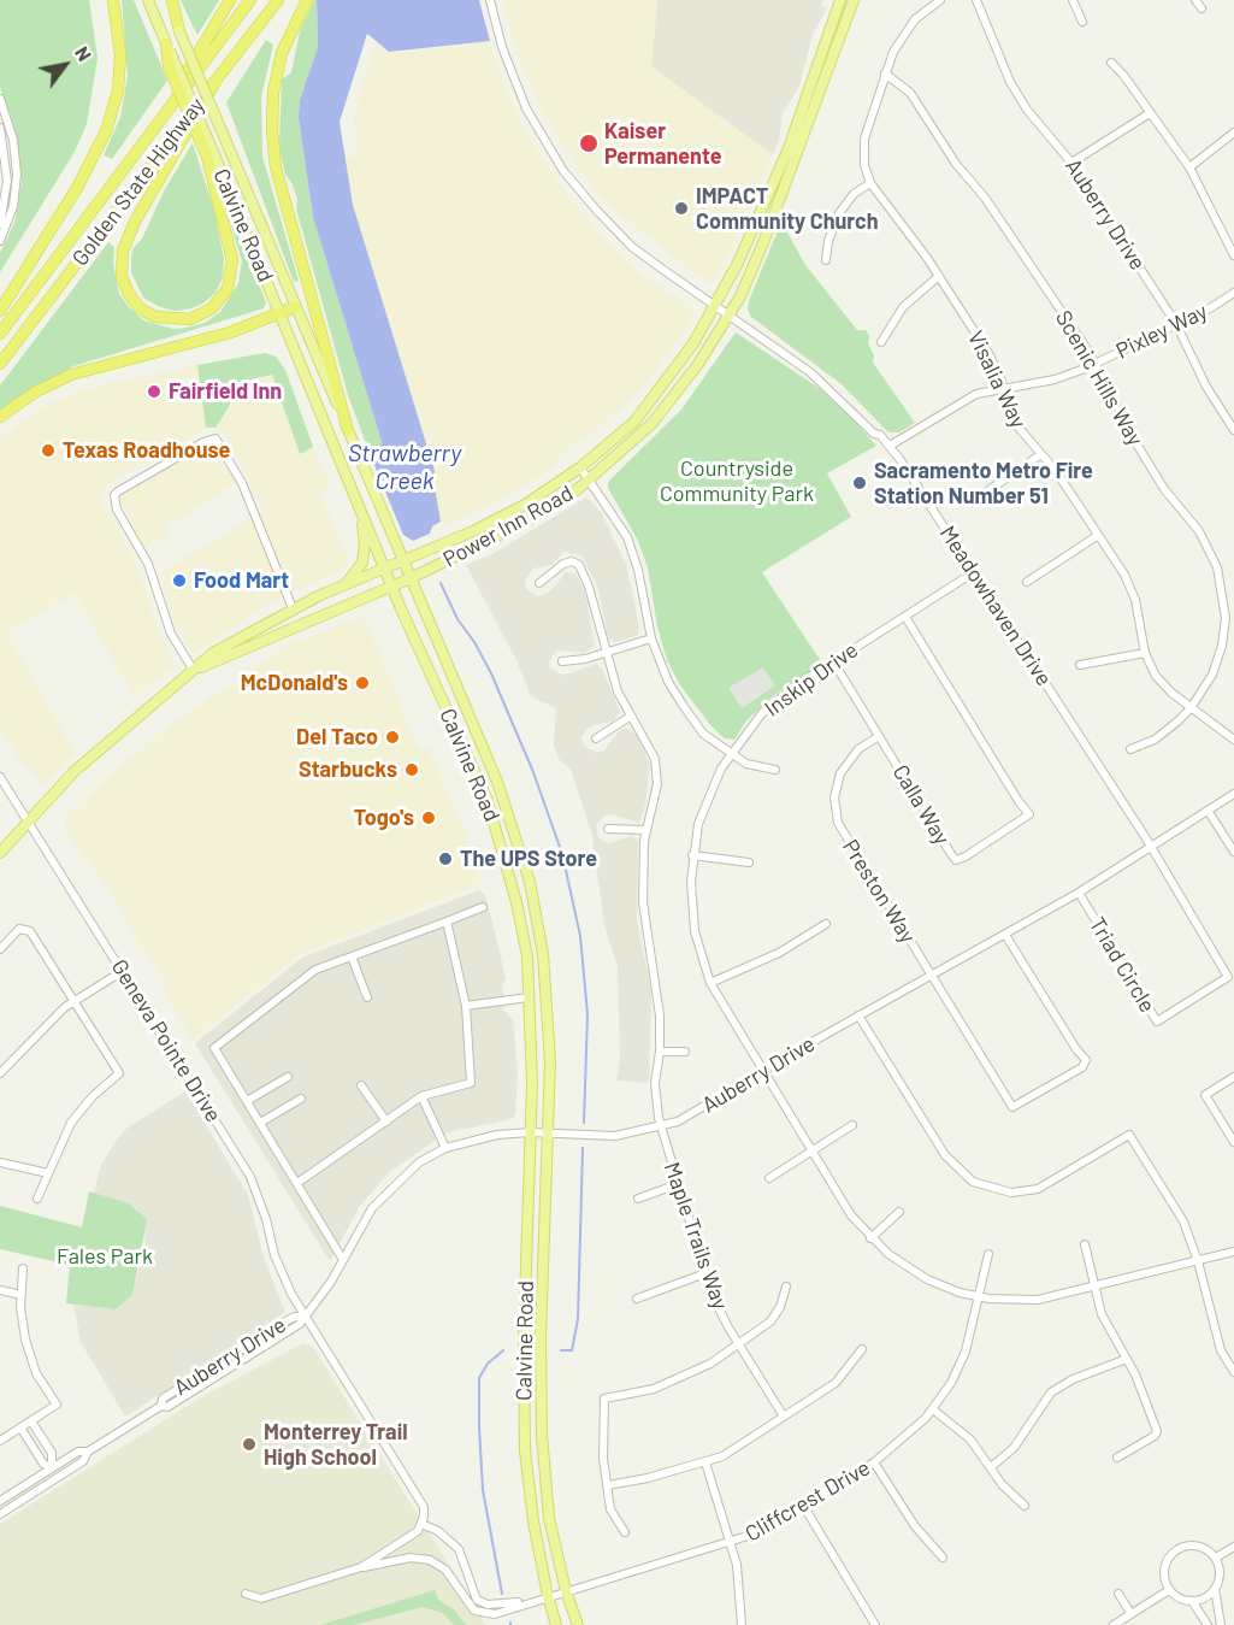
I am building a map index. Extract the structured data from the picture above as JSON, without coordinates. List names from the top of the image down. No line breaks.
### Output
{"streets":{"highway":["Golden State Highway"],"main road":["Calvine Road","Power Inn Road"],"street":["Auberry Drive","Pixley Way","Scenic Hills Way","Visalia Way","Meadowhaven Drive","Inskip Drive","Calla Way","Preston Way","Triad Circle","Geneva Pointe Drive","Maple Trails Way","Cliffcrest Drive"]},"crossings":[["Auberry Drive","Calvine Road"],["Auberry Drive","Pixley Way"],["Auberry Drive","Meadowhaven Drive"],["Auberry Drive","Inskip Drive"],["Auberry Drive","Preston Way"],["Auberry Drive","Triad Circle"],["Auberry Drive","Geneva Pointe Drive"],["Auberry Drive","Maple Trails Way"],["Calvine Road","Power Inn Road"],["Calvine Road","Cliffcrest Drive"],["Pixley Way","Scenic Hills Way"],["Pixley Way","Visalia Way"],["Pixley Way","Meadowhaven Drive"],["Scenic Hills Way","Visalia Way"],["Power Inn Road","Meadowhaven Drive"],["Power Inn Road","Geneva Pointe Drive"],["Meadowhaven Drive","Inskip Drive"],["Meadowhaven Drive","Triad Circle"],["Inskip Drive","Calla Way"],["Inskip Drive","Cliffcrest Drive"],["Calla Way","Preston Way"]],"water":["Strawberry Creek"],"parks":["Countryside Community Park","Fales Park"],"places":["Kaiser Permanente","IMPACT Community Church","Fairfield Inn","Texas Roadhouse","Sacramento Metro Fire Station Number 51","Food Mart","McDonald's","Del Taco","Starbucks","Togo's","The UPS Store","Monterrey Trail High School"],"north":"top right"}
